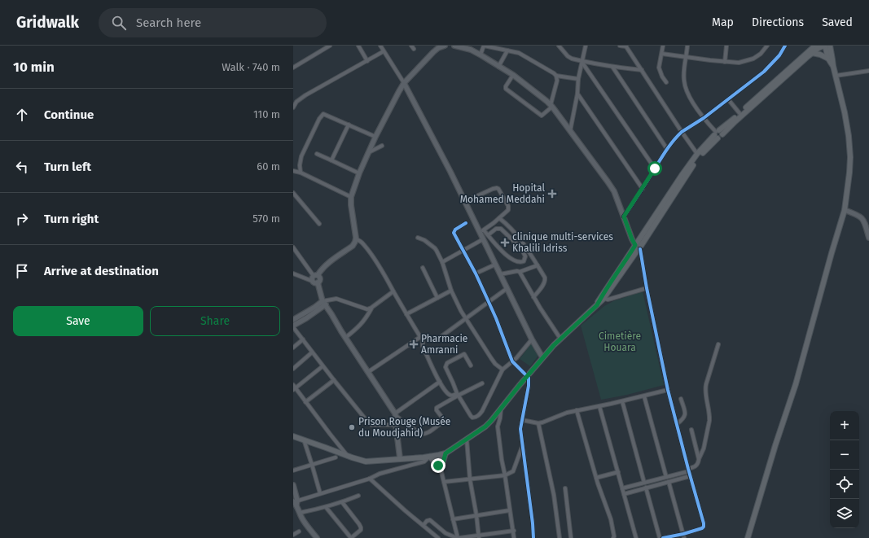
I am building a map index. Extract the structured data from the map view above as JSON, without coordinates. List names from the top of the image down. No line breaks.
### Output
{"parks":["Cimetière Houara"],"places":{"health":["Hopital Mohamed Meddahi","clinique multi-services Khalili Idriss","Pharmacie Amranni"],"other":["Prison Rouge (Musée du Moudjahid)"]},"page":{"header":"Gridwalk","search":"Search here","nav":["Map","Directions","Saved"],"heading":["10 min","Walk · 740 m"],"list":[["Continue","110 m"],["Turn left","60 m"],["Turn right","570 m"],"Arrive at destination"],"buttons":["Save","Share"],"map_buttons":["+","−"]}}
